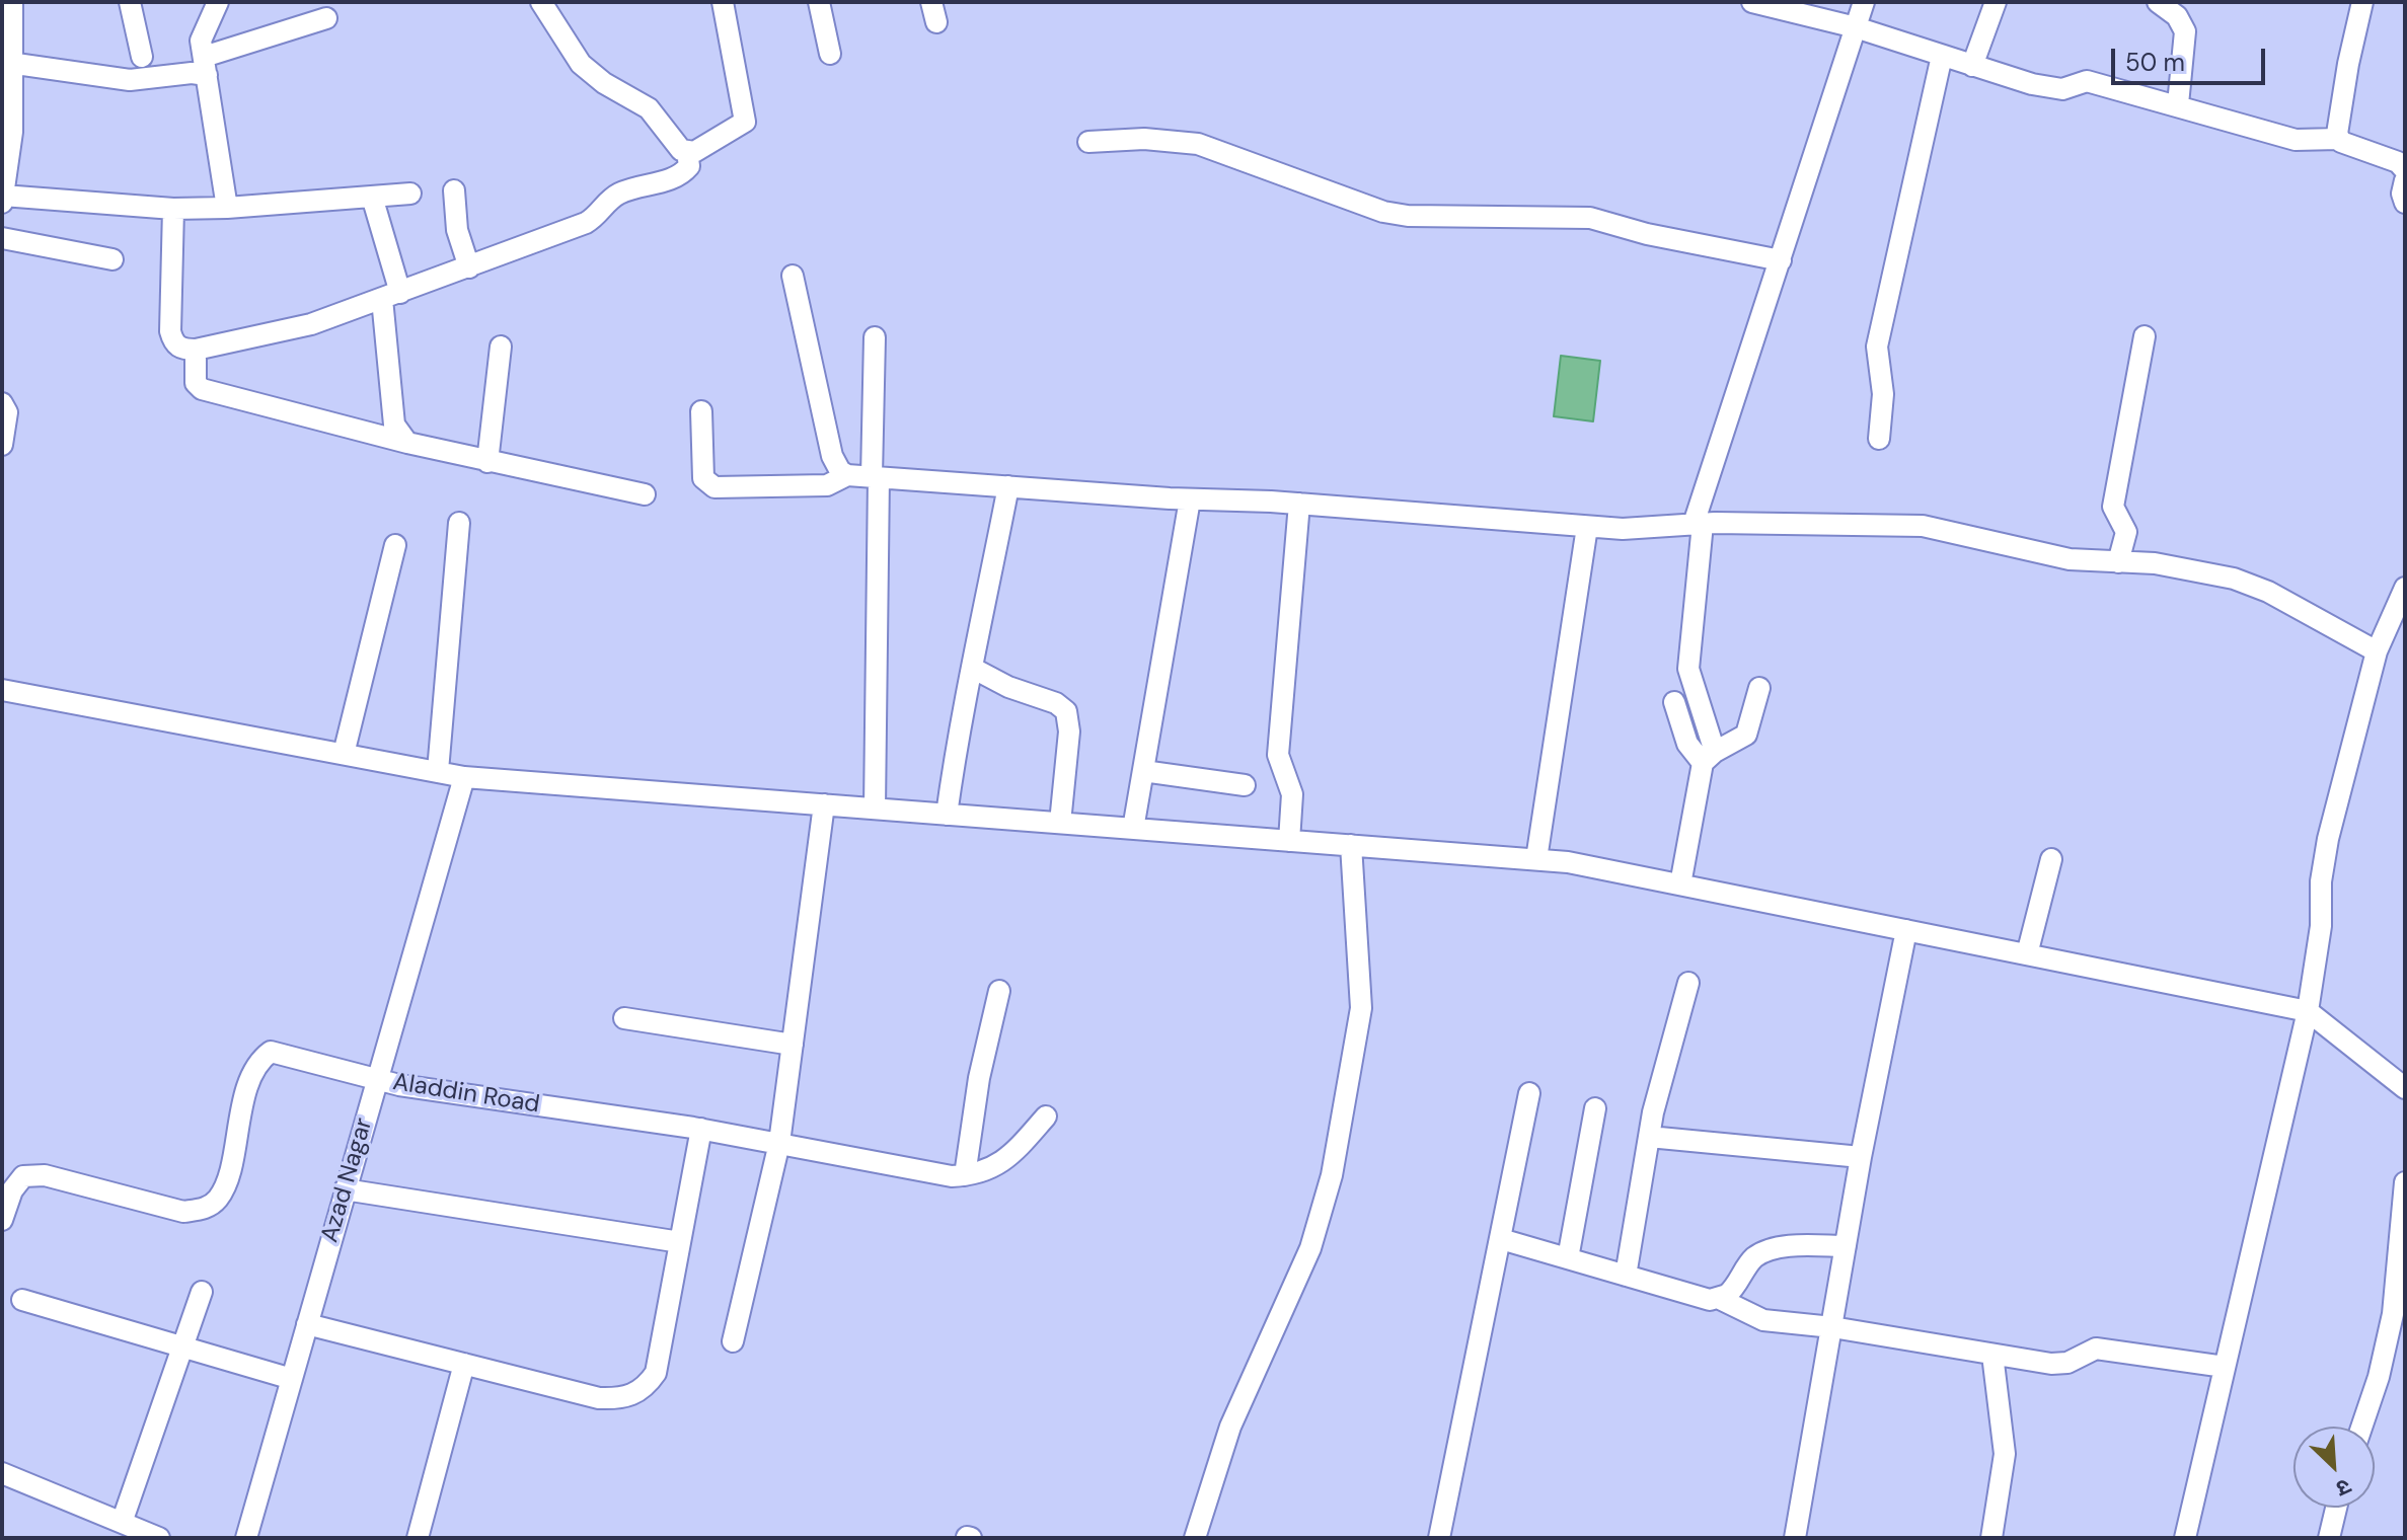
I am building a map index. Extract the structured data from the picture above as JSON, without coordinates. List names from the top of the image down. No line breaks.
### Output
{"streets":{"street":["Aladdin Road","Azad Nagar"]},"crossings":[["Aladdin Road","Azad Nagar"]],"scale_bar":"50 m","north":"bottom right"}
